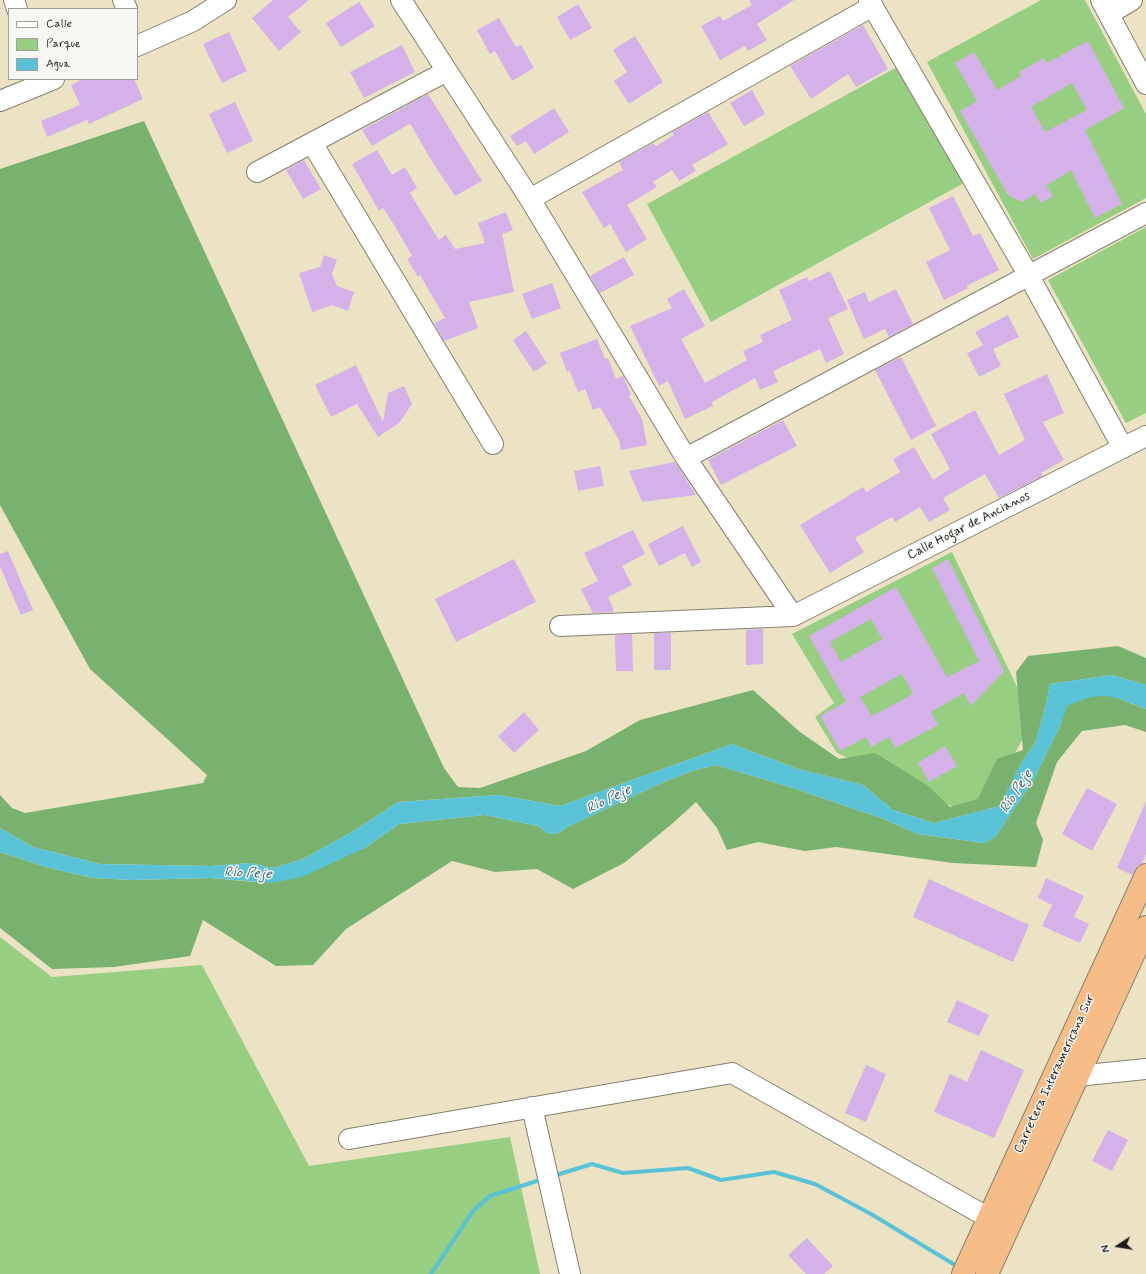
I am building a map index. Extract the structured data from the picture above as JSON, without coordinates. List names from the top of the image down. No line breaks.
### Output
{"streets":{"highway":["Carretera Interamericana Sur"],"street":["Calle Hogar de Ancianos"]},"water":["Río Peje"],"legend":["Calle","Parque","Agua"],"north":"left"}
